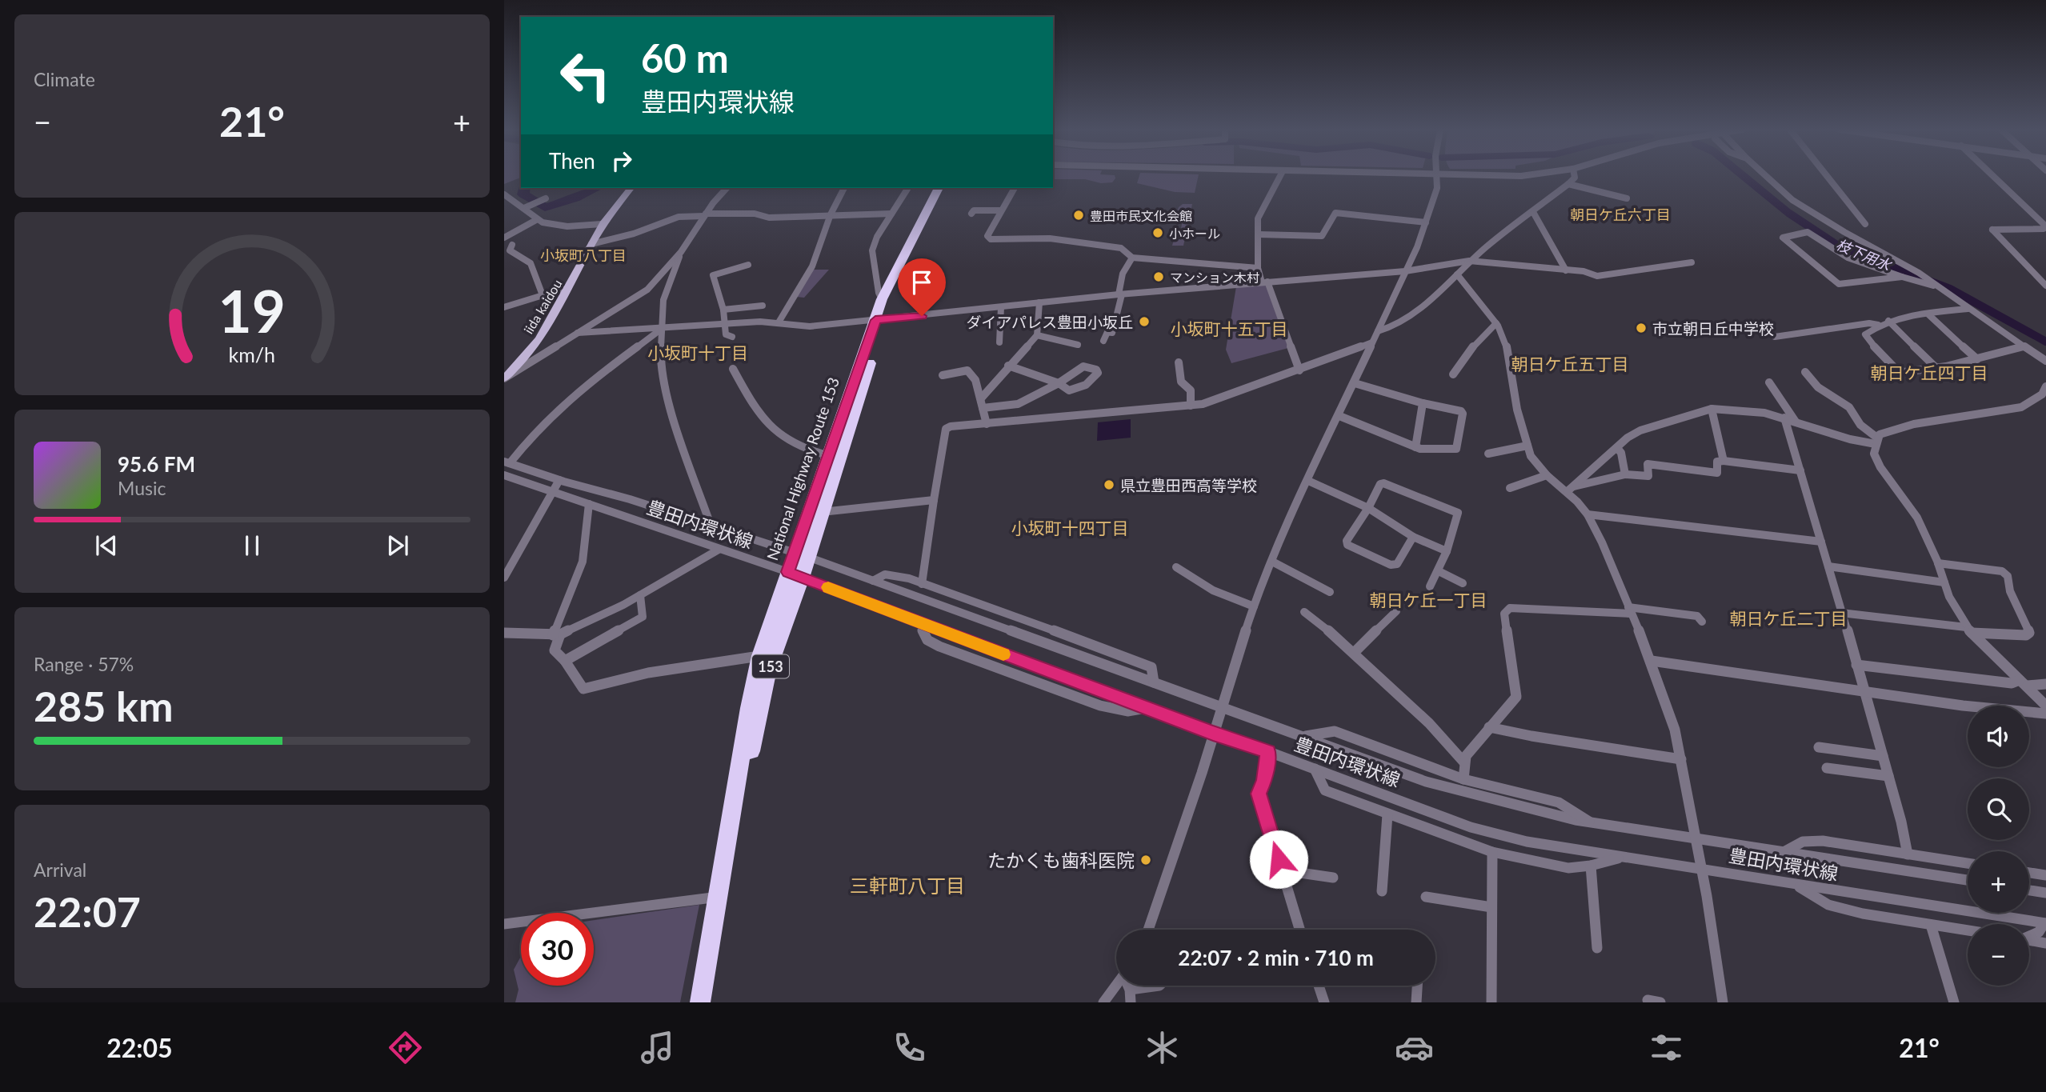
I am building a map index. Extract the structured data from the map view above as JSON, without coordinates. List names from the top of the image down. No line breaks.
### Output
{"streets":{"highway":["National Highway Route 153","153"],"main road":["iida kaidou"],"street":["豊田内環状線"]},"crossings":[["National Highway Route 153","豊田内環状線"]],"districts":["朝日ケ丘六丁目","小坂町八丁目","小坂町十五丁目","小坂町十丁目","朝日ケ丘五丁目","朝日ケ丘四丁目","小坂町十四丁目","朝日ケ丘一丁目","朝日ケ丘二丁目","三軒町八丁目"],"water":["枝下用水"],"places":["豊田市民文化会館","小ホール","マンション木村","ダイアパレス豊田小坂丘","市立朝日丘中学校","県立豊田西高等学校","たかくも歯科医院"],"page":{"tile":["Climate",["Range · 57%","285 km"],["Arrival","22:07"]],"turn":["60 m","豊田内環状線"],"heat":["−","21°","+"],"then":"Then","song":["95.6 FM","Music"],"map_buttons":["+","−"],"limit":"30","trip":"22:07 · 2 min · 710 m","tabs":["22:05","21°"],"gauge":["19","km/h"]}}
